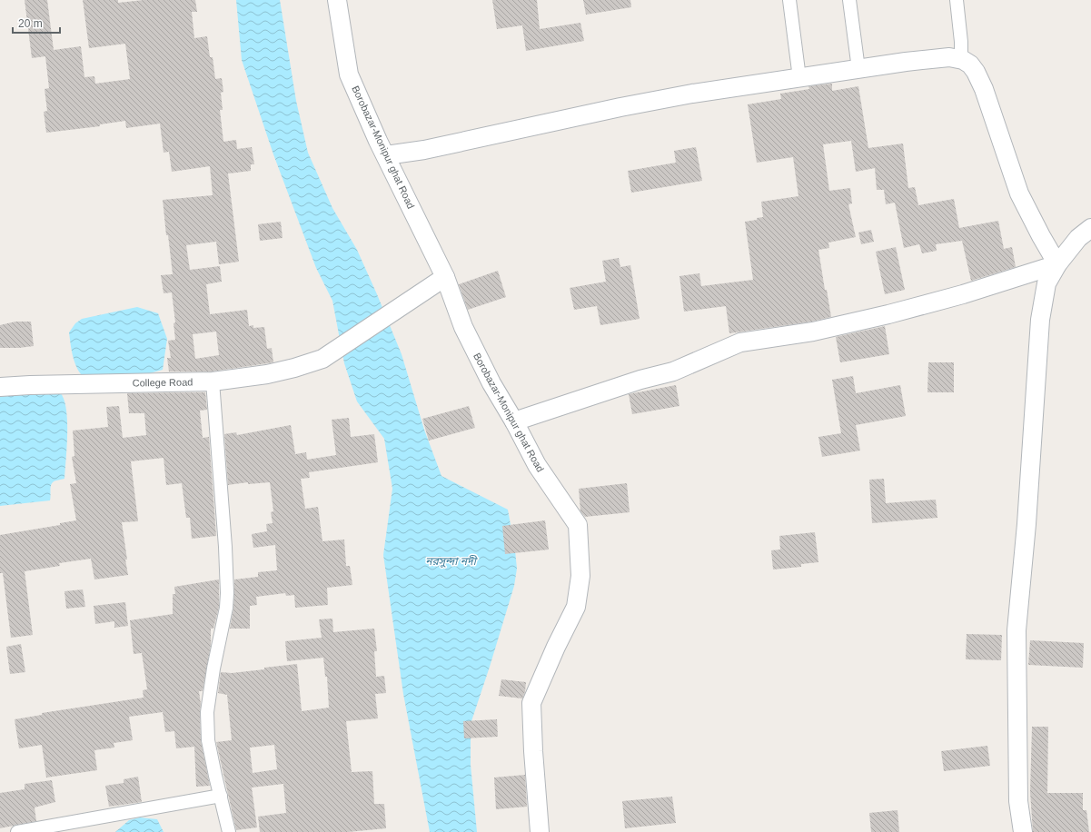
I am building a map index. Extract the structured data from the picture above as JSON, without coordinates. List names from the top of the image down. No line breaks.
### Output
{"streets":{"street":["Borobazar-Monipur ghat Road","College Road"]},"crossings":[["Borobazar-Monipur ghat Road","College Road"]],"water":["নরসুন্দা নদী"],"scale_bar":"20 m"}
